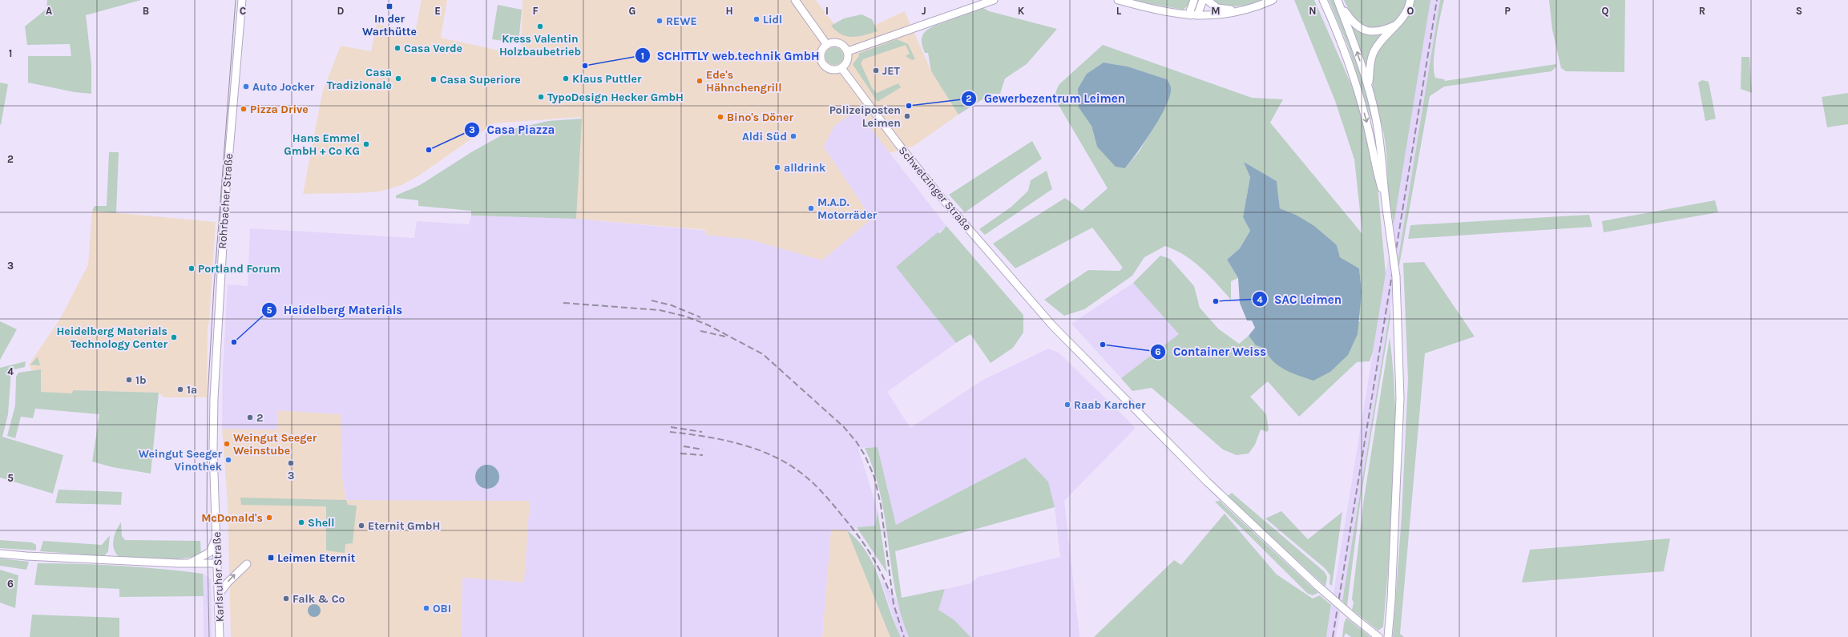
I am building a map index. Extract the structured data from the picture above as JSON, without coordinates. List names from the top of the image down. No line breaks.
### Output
{"streets":{"main road":["Schwetzinger Straße","Rohrbacher Straße","Karlsruher Straße"]},"crossings":[["Rohrbacher Straße","Karlsruher Straße"]],"places":{"transit":["In der Warthütte","Leimen Eternit"],"other":["Lidl","REWE","Kress Valentin Holzbaubetrieb","Casa Verde","SCHITTLY web.technik GmbH","JET","Casa Tradizionale","Klaus Puttler","Casa Superiore","Ede's Hähnchengrill","Auto Jocker","TypoDesign Hecker GmbH","Gewerbezentrum Leimen","Pizza Drive","Polizeiposten Leimen","Bino's Döner","Aldi Süd","Hans Emmel GmbH + Co KG","Casa Piazza","alldrink","M.A.D. Motorräder","Portland Forum","SAC Leimen","Heidelberg Materials Technology Center","Heidelberg Materials","Container Weiss","1b","1a","Raab Karcher","2","Weingut Seeger Weinstube","Weingut Seeger Vinothek","3","McDonald's","Shell","Eternit GmbH","Falk & Co","OBI"]},"grid":{"columns":["A","B","C","D","E","F","G","H","I","J","K","L","M","N","O","P","Q","R","S"],"rows":["1","2","3","4","5","6"]}}
